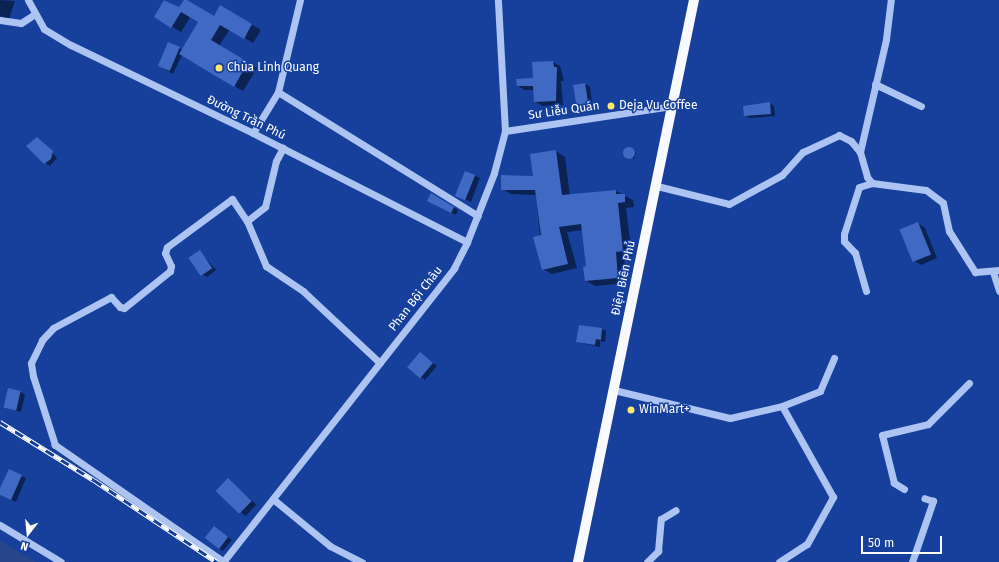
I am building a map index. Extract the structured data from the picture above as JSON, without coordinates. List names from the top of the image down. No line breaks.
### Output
{"streets":{"main road":["Điện Biên Phủ"],"street":["Sư Liễu Quán","Đường Trần Phú","Phan Bội Châu"]},"crossings":[["Sư Liễu Quán","Điện Biên Phủ"],["Sư Liễu Quán","Phan Bội Châu"],["Đường Trần Phú","Phan Bội Châu"]],"places":["Chùa Linh Quang","Deja Vu Coffee","WinMart+"],"scale_bar":"50 m","north":"bottom"}
